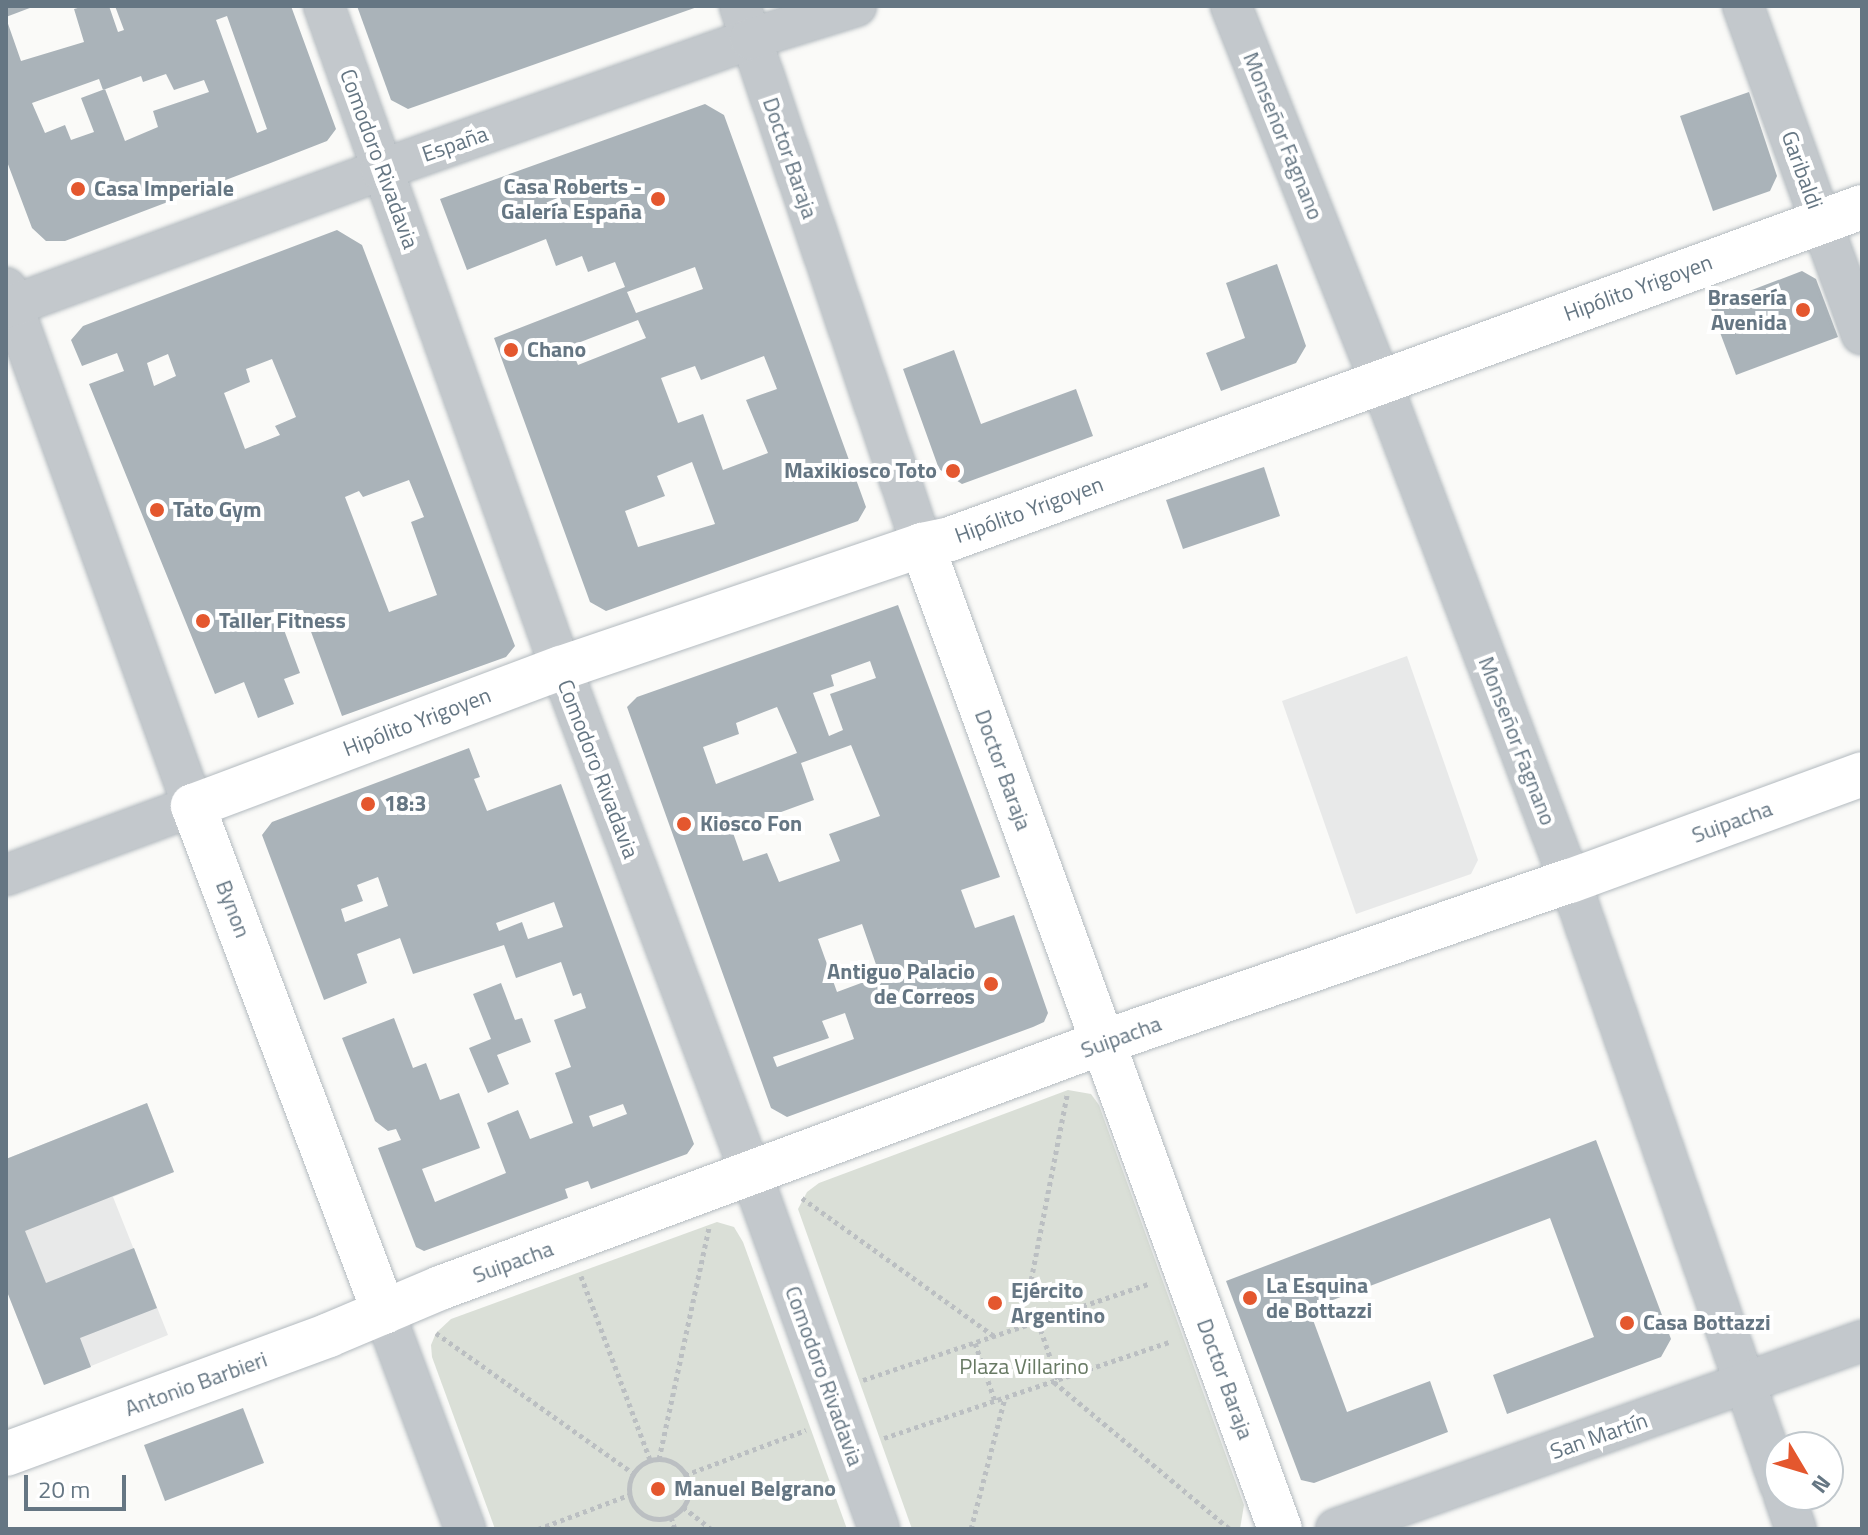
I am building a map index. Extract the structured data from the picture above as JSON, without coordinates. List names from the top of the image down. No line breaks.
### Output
{"streets":{"main road":["Doctor Baraja","Hipólito Yrigoyen","Suipacha","Bynon","Antonio Barbieri"],"street":["Monseñor Fagnano","España","Comodoro Rivadavia","Garibaldi","San Martín"]},"crossings":[["Monseñor Fagnano","Hipólito Yrigoyen"],["Monseñor Fagnano","Suipacha"],["Monseñor Fagnano","San Martín"],["España","Doctor Baraja"],["España","Comodoro Rivadavia"],["España","Bynon"],["Doctor Baraja","Hipólito Yrigoyen"],["Doctor Baraja","Suipacha"],["Comodoro Rivadavia","Hipólito Yrigoyen"],["Comodoro Rivadavia","Suipacha"],["Garibaldi","Hipólito Yrigoyen"],["Hipólito Yrigoyen","Bynon"],["Suipacha","Bynon"],["Suipacha","Antonio Barbieri"],["Bynon","Antonio Barbieri"]],"parks":["Plaza Villarino"],"places":["Casa Imperiale","Casa Roberts - Galería España","Brasería Avenida","Chano","Maxikiosco Toto","Tato Gym","Taller Fitness","18:3","Kiosco Fon","Antiguo Palacio de Correos","La Esquina de Bottazzi","Ejército Argentino","Casa Bottazzi","Manuel Belgrano"],"scale_bar":"20 m","north":"bottom right"}
